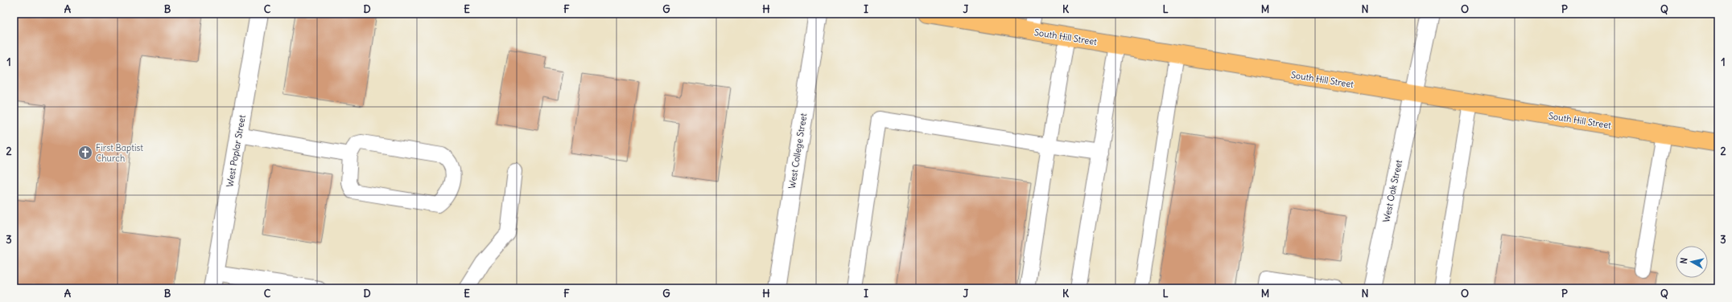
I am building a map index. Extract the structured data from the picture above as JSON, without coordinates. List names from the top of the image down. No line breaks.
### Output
{"streets":{"main road":["South Hill Street"],"street":["West Poplar Street","West College Street","West Oak Street"]},"crossings":[["South Hill Street","West Oak Street"]],"places":{"church":["First Baptist Church"]},"north":"left","grid":{"columns":["A","B","C","D","E","F","G","H","I","J","K","L","M","N","O","P","Q"],"rows":["1","2","3"]}}
